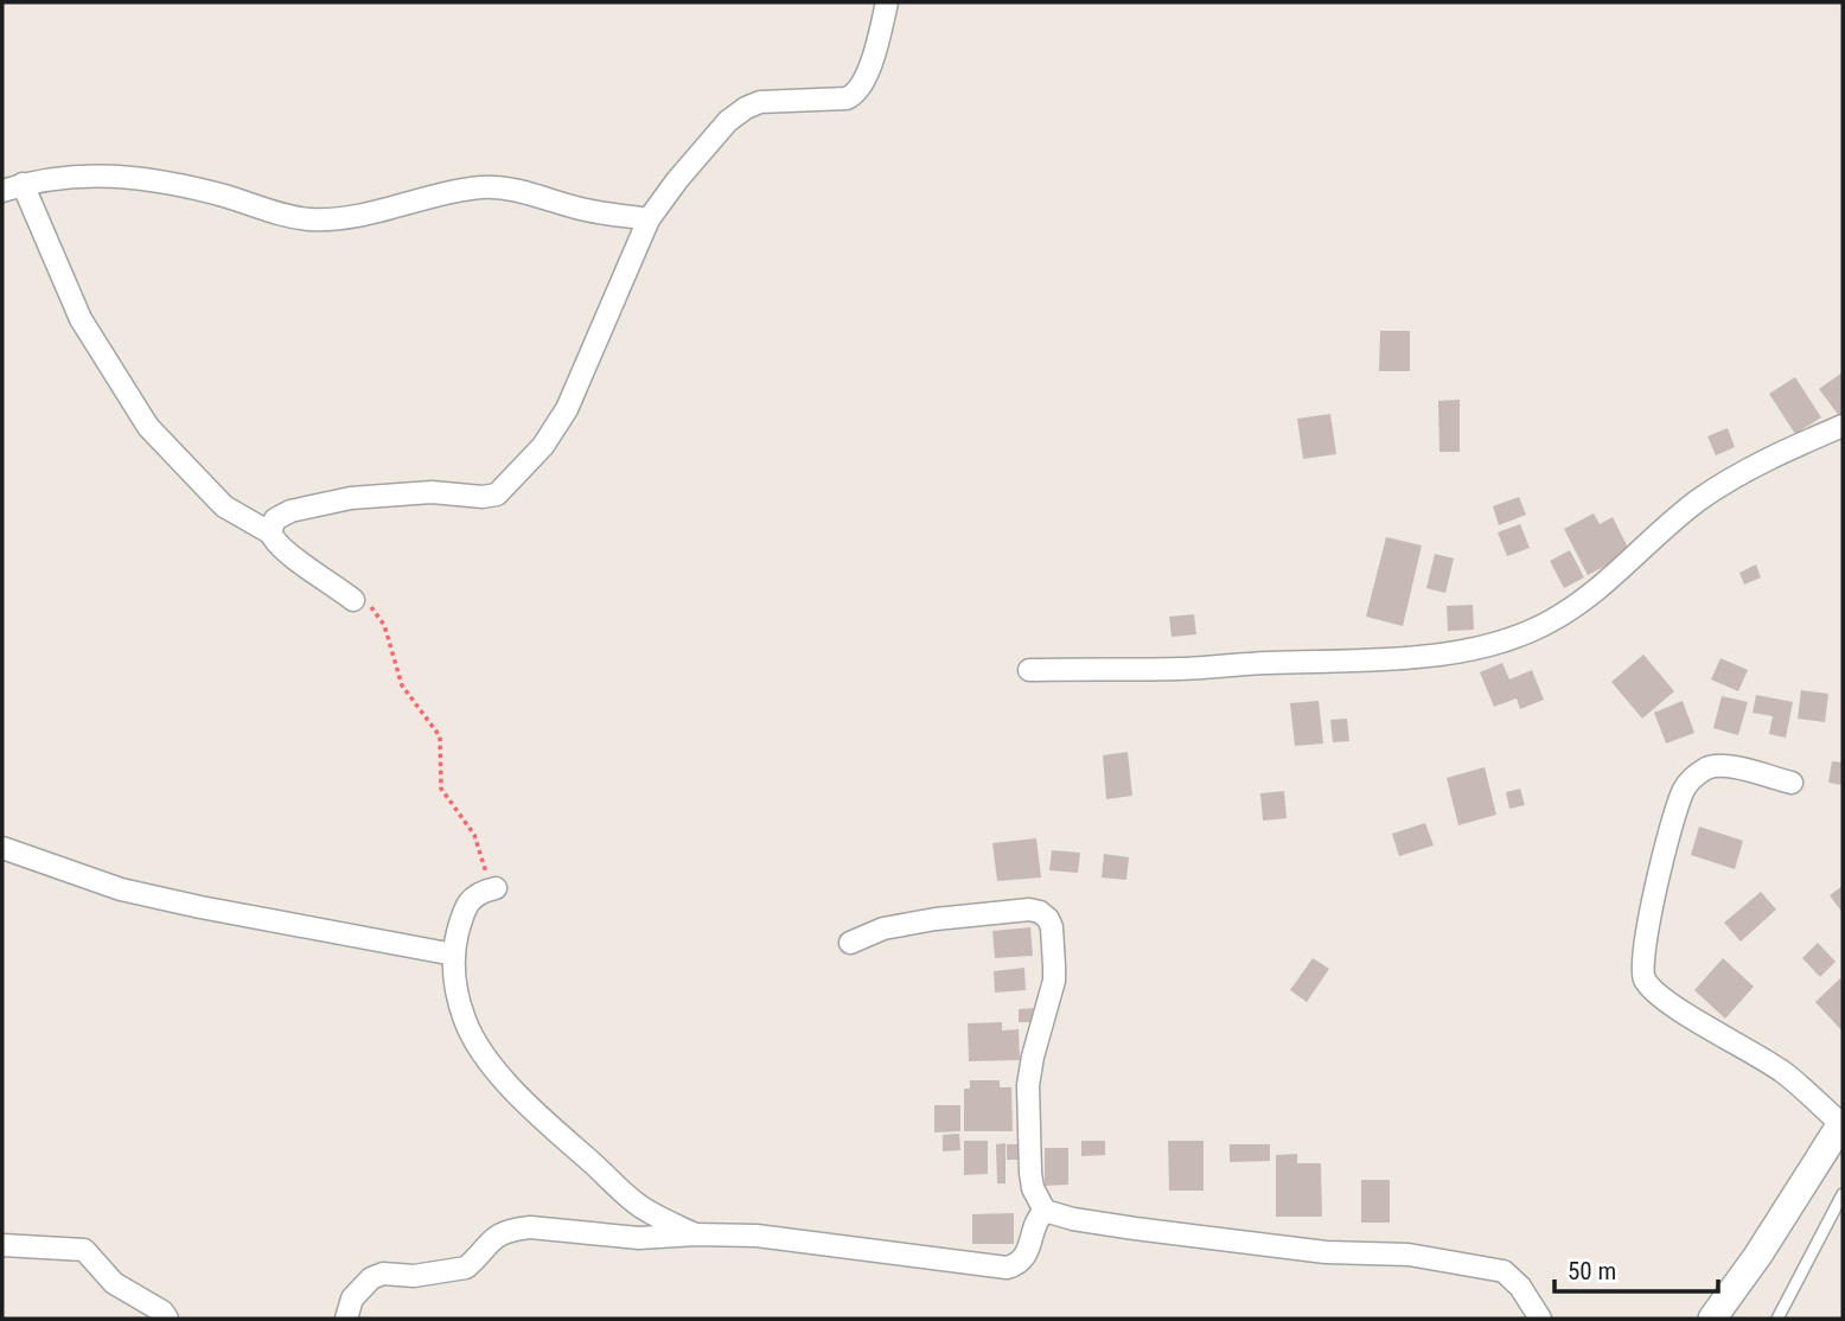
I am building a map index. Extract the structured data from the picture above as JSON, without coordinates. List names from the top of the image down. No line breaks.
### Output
{"scale_bar":"50 m"}
